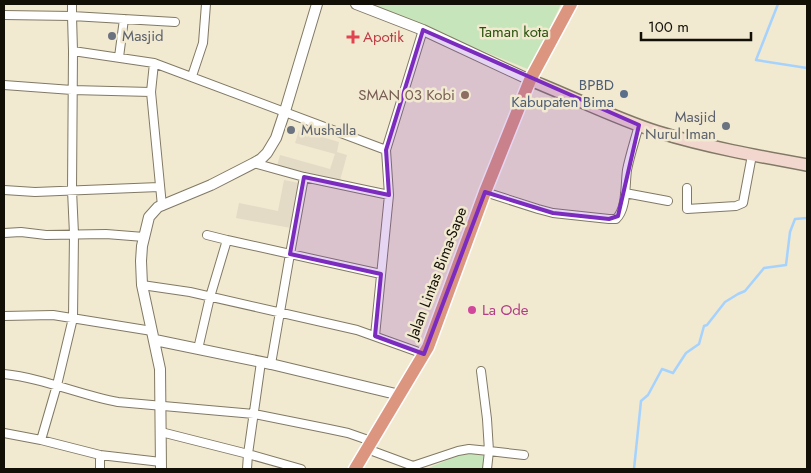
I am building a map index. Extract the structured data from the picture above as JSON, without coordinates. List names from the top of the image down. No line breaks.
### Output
{"streets":{"highway":["Jalan Lintas Bima-Sape"]},"parks":["Taman kota"],"places":{"other":["Masjid","BPBD Kabupaten Bima","SMAN 03 Kobi","Masjid Nurul Iman","Mushalla","La Ode"],"health":["Apotik"]},"scale_bar":"100 m"}
